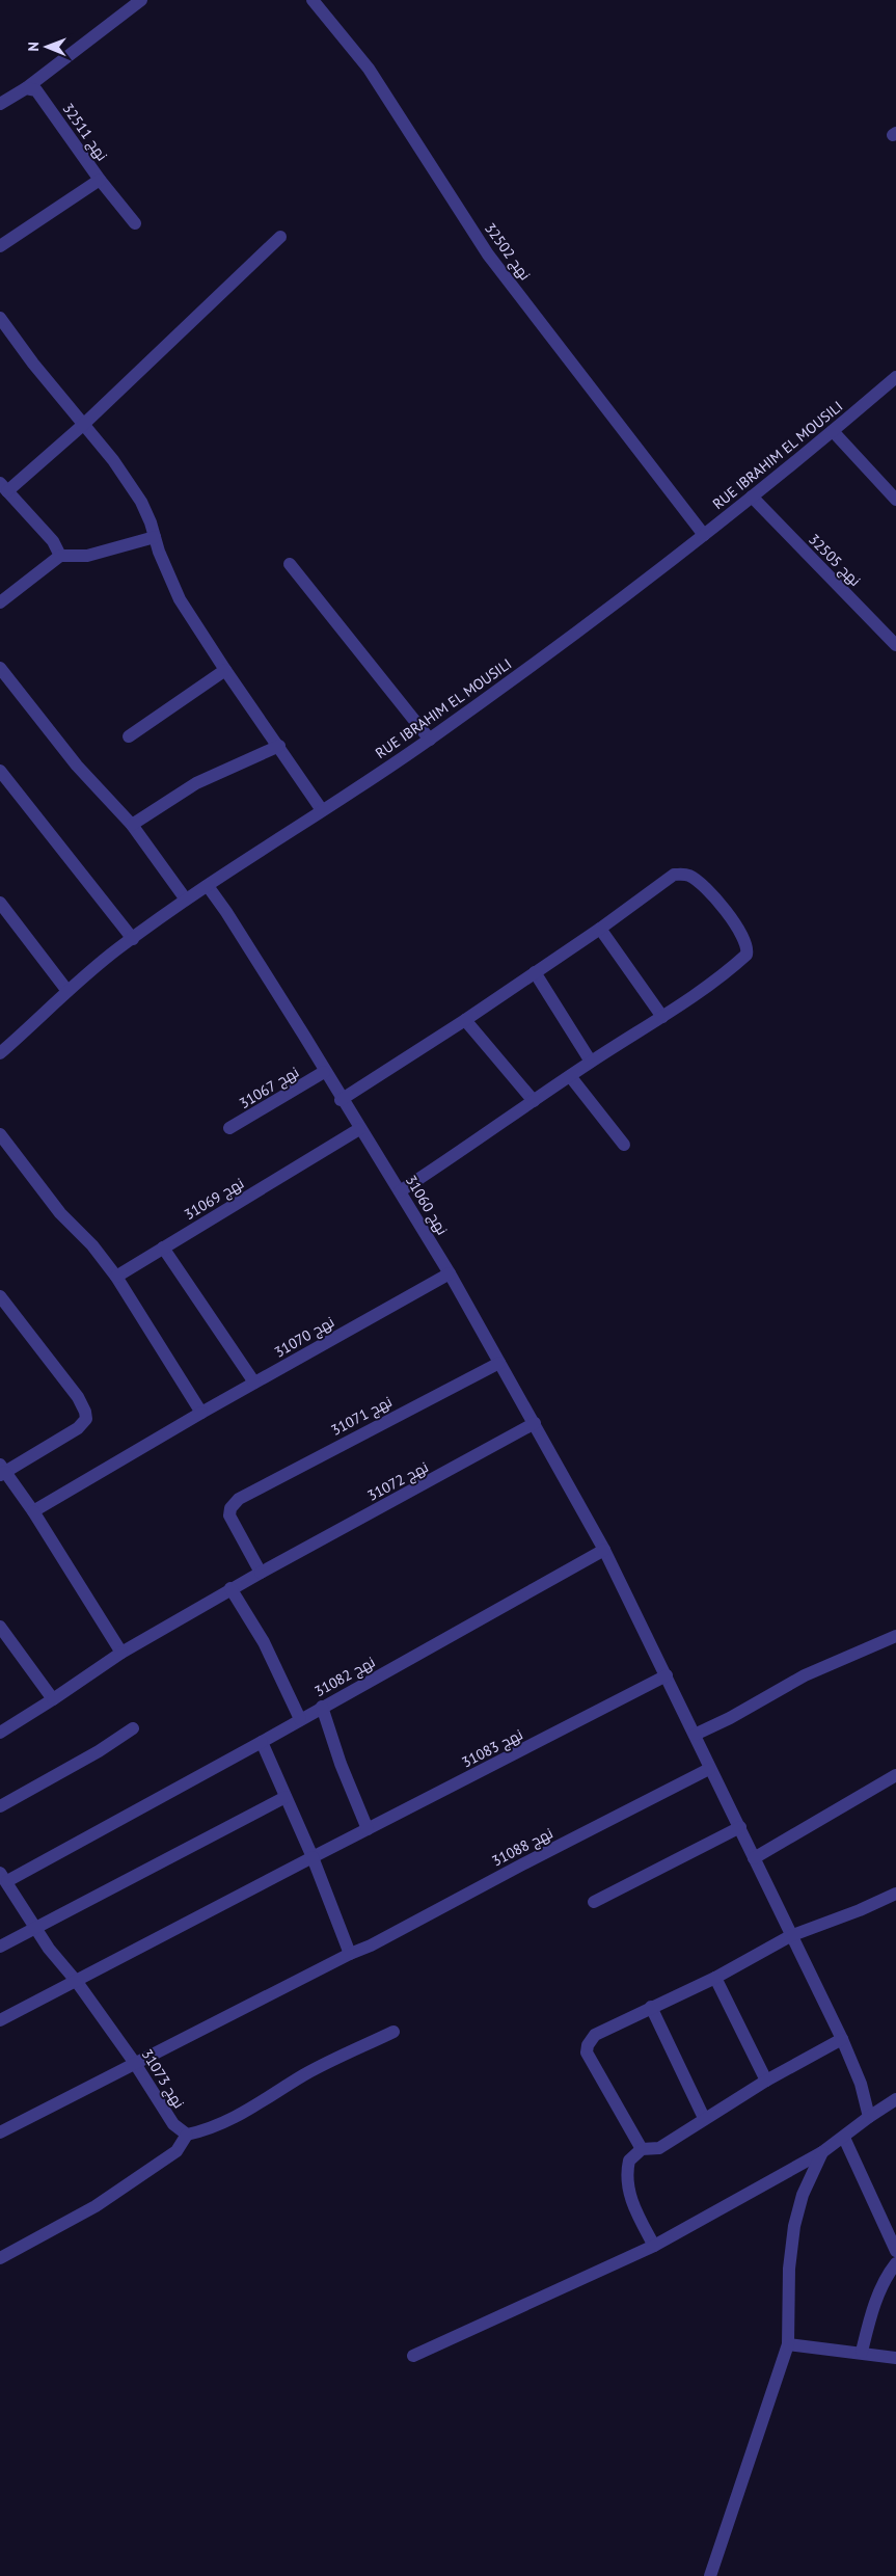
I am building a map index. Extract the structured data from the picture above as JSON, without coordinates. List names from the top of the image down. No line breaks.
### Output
{"streets":{"street":["نهج 32511","نهج 32502","RUE IBRAHIM EL MOUSILI","نهج 32505","نهج 31067","نهج 31069","نهج 31060","نهج 31070","نهج 31071","نهج 31072","نهج 31082","نهج 31083","نهج 31088","نهج 31073"]},"crossings":[["نهج 32502","RUE IBRAHIM EL MOUSILI"],["RUE IBRAHIM EL MOUSILI","نهج 32505"],["RUE IBRAHIM EL MOUSILI","نهج 31060"],["نهج 31067","نهج 31060"],["نهج 31069","نهج 31060"],["نهج 31060","نهج 31070"],["نهج 31060","نهج 31071"],["نهج 31060","نهج 31072"],["نهج 31060","نهج 31082"],["نهج 31060","نهج 31083"],["نهج 31071","نهج 31072"],["نهج 31082","نهج 31073"],["نهج 31088","نهج 31073"]],"north":"left"}
